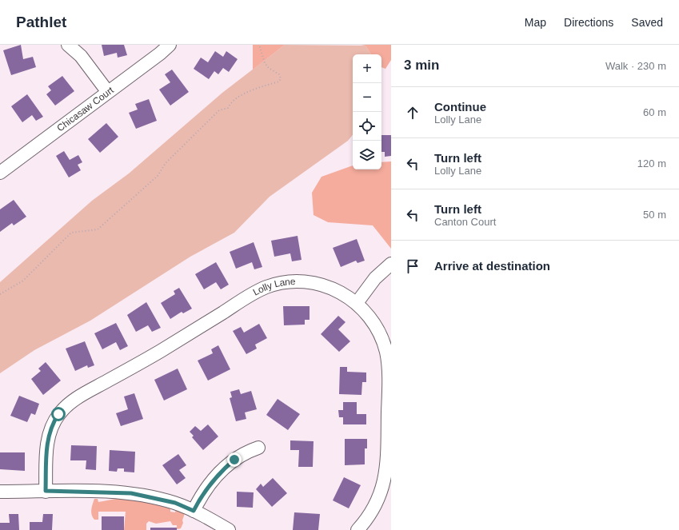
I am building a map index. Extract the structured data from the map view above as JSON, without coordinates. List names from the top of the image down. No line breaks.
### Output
{"streets":{"street":["Chicasaw Court","Lolly Lane"]},"page":{"header":"Pathlet","nav":["Map","Directions","Saved"],"heading":["3 min","Walk · 230 m"],"map_buttons":["+","−"],"list":[["Continue","Lolly Lane","60 m"],["Turn left","Lolly Lane","120 m"],["Turn left","Canton Court","50 m"],"Arrive at destination"]}}
